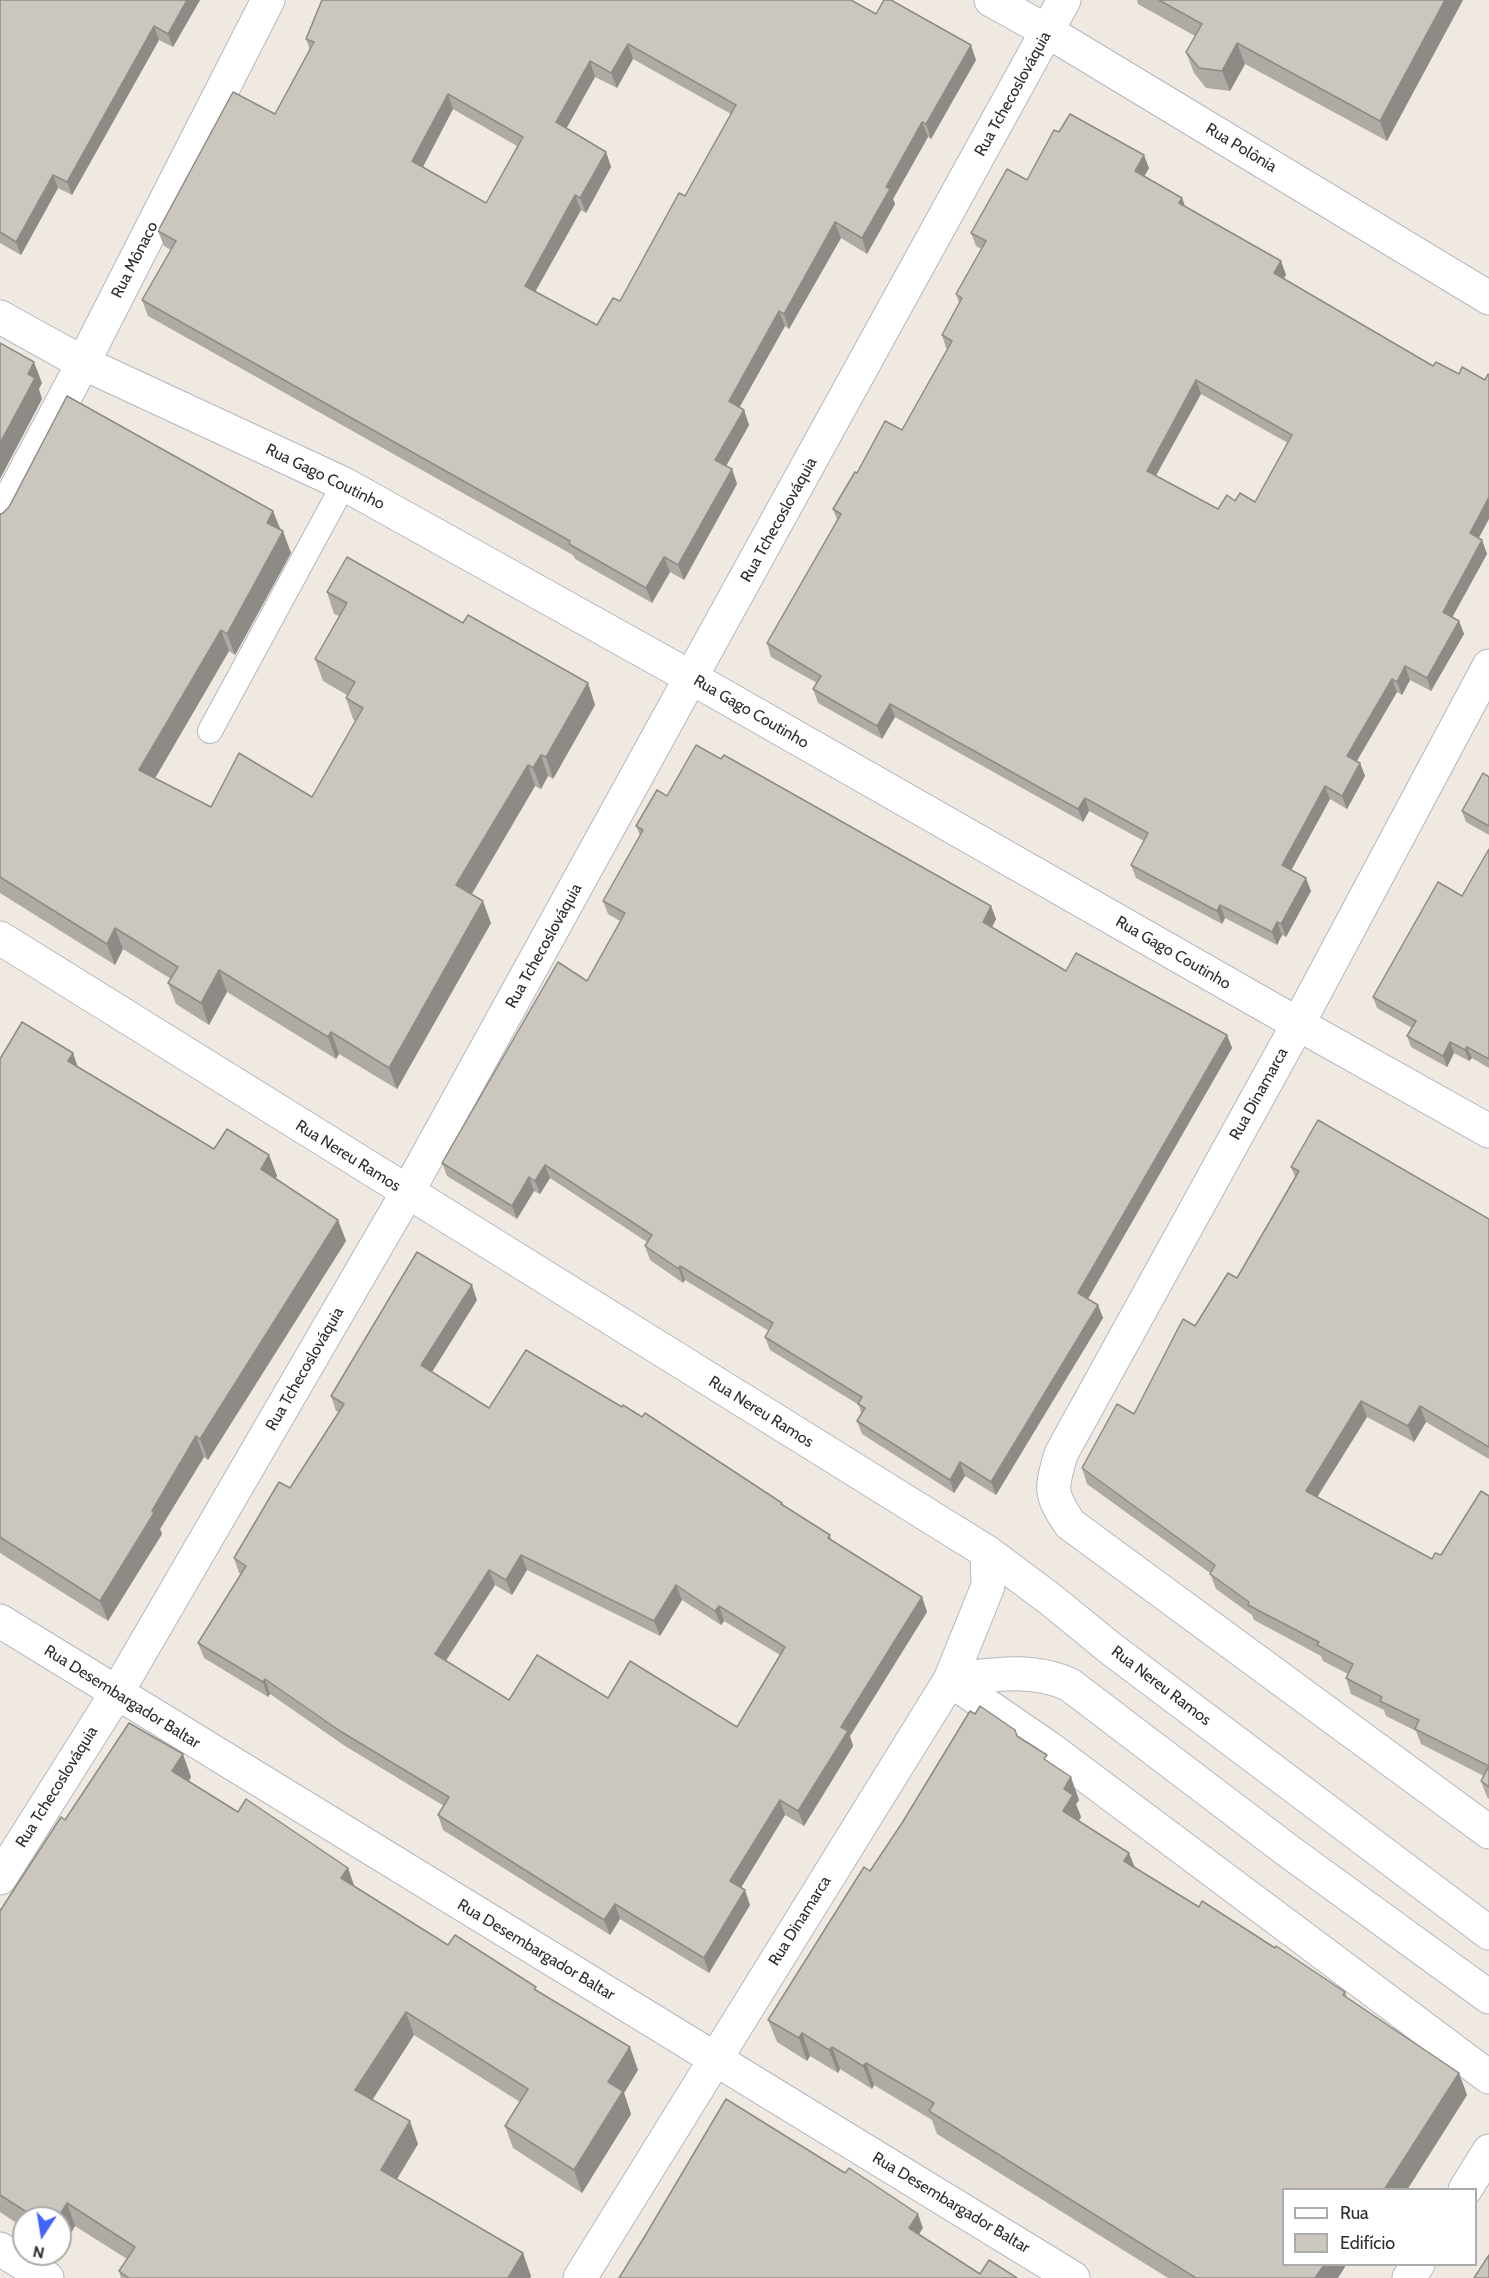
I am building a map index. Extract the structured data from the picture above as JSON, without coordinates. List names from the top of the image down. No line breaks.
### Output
{"streets":{"street":["Rua Tchecoslováquia","Rua Polônia","Rua Mônaco","Rua Gago Coutinho","Rua Dinamarca","Rua Nereu Ramos","Rua Desembargador Baltar"]},"crossings":[["Rua Tchecoslováquia","Rua Polônia"],["Rua Tchecoslováquia","Rua Gago Coutinho"],["Rua Tchecoslováquia","Rua Nereu Ramos"],["Rua Tchecoslováquia","Rua Desembargador Baltar"],["Rua Mônaco","Rua Gago Coutinho"],["Rua Gago Coutinho","Rua Dinamarca"],["Rua Dinamarca","Rua Nereu Ramos"],["Rua Dinamarca","Rua Desembargador Baltar"]],"legend":["Rua","Edifício"],"north":"bottom"}
